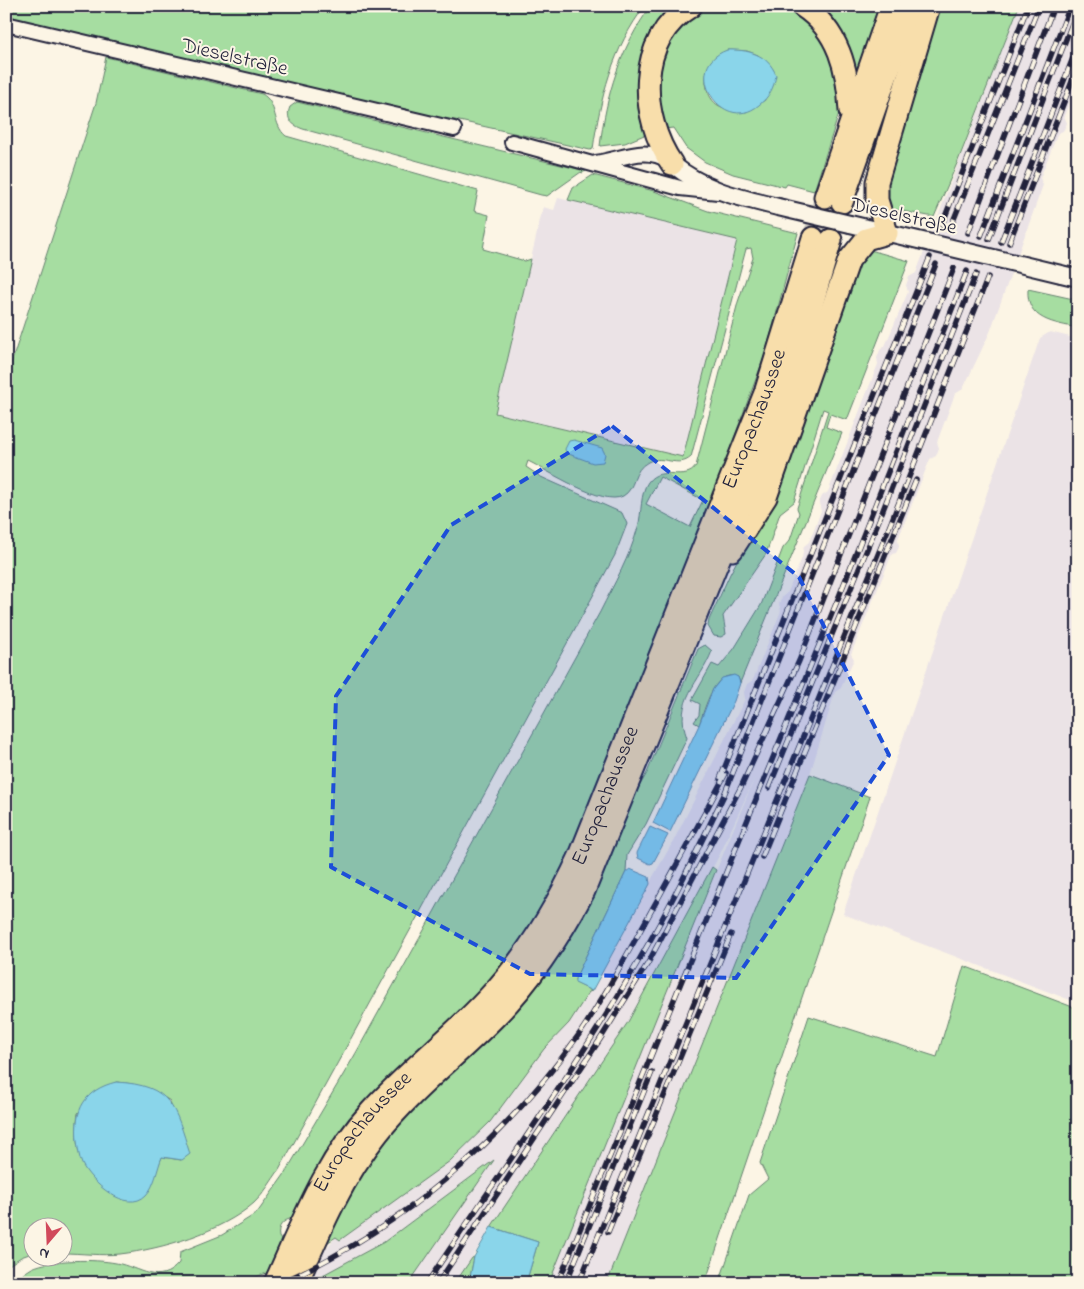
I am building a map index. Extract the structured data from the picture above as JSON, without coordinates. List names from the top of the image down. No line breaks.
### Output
{"streets":{"main road":["Europachaussee"],"street":["Dieselstraße"]},"north":"bottom"}
